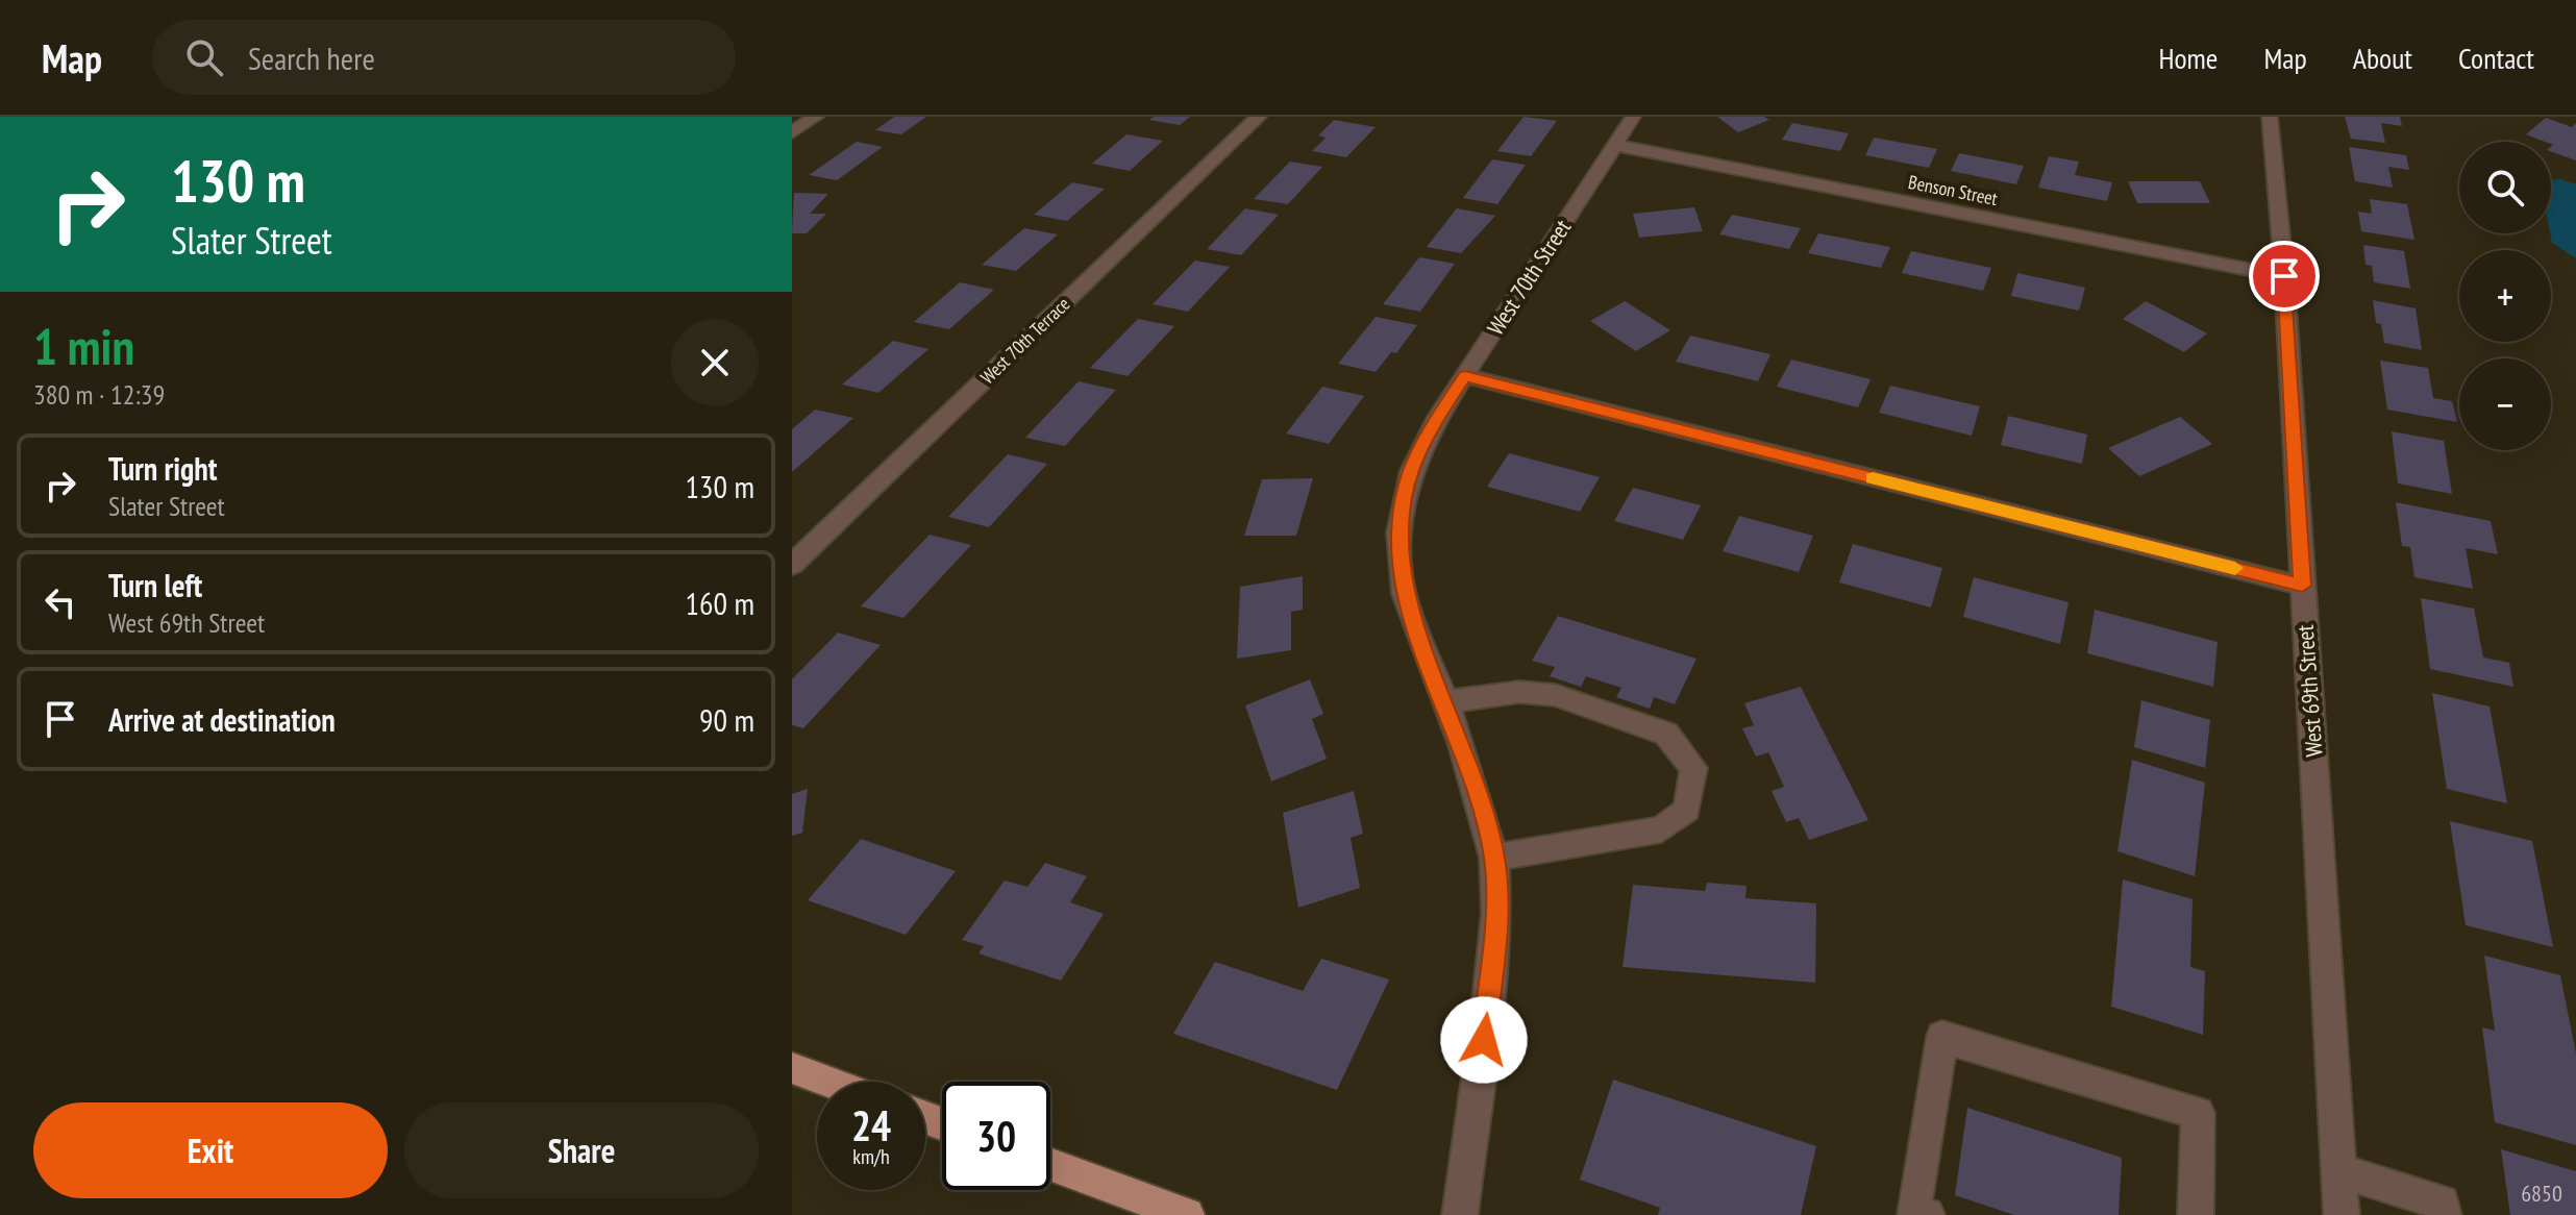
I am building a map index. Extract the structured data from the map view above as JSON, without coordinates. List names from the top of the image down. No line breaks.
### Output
{"streets":{"street":["Benson Street","West 70th Street","West 70th Terrace","West 69th Street"]},"crossings":[["Benson Street","West 70th Street"],["Benson Street","West 69th Street"]],"house_numbers":["6850"],"page":{"header":"Map","search":"Search here","nav":["Home","Map","About","Contact"],"turn":["130 m","Slater Street"],"map_buttons":["+","−"],"heading":["1 min","380 m · 12:39"],"list":[{"name":"Turn right","note":"Slater Street","value":"130 m"},{"name":"Turn left","note":"West 69th Street","value":"160 m"},{"name":"Arrive at destination","value":"90 m"}],"speed":"24 km/h","limit":"30","buttons":["Exit","Share"]}}
